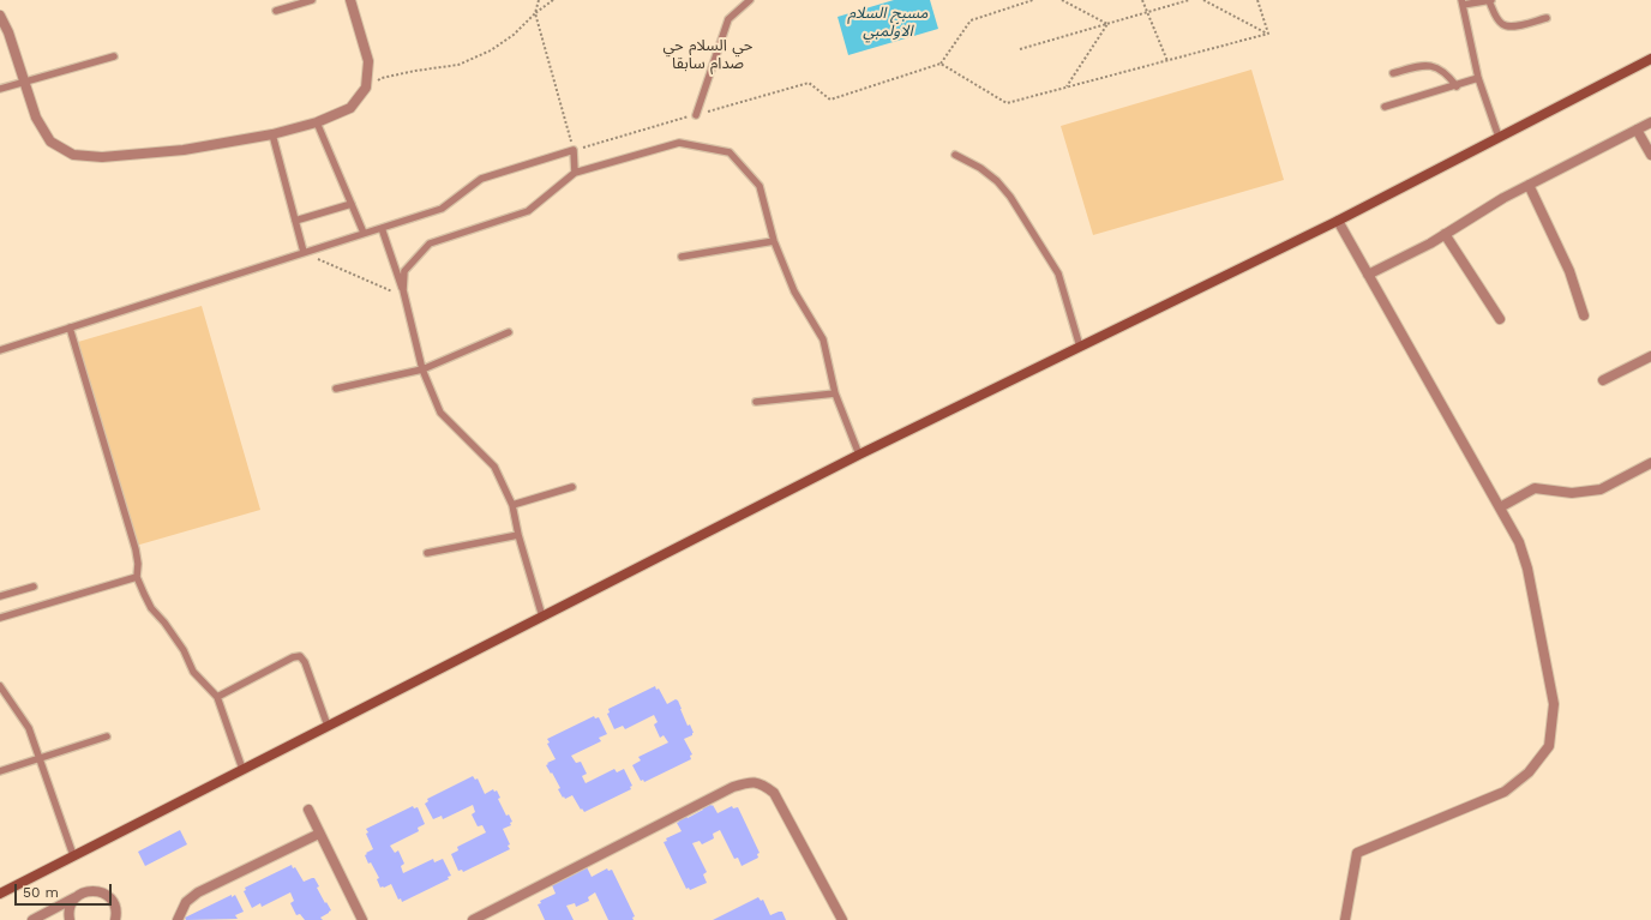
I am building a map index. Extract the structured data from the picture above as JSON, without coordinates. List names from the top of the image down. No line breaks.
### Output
{"districts":["حي السلام حي صدام سابقا"],"water":["مسبح السلام الاولمبي"],"scale_bar":"50 m"}
